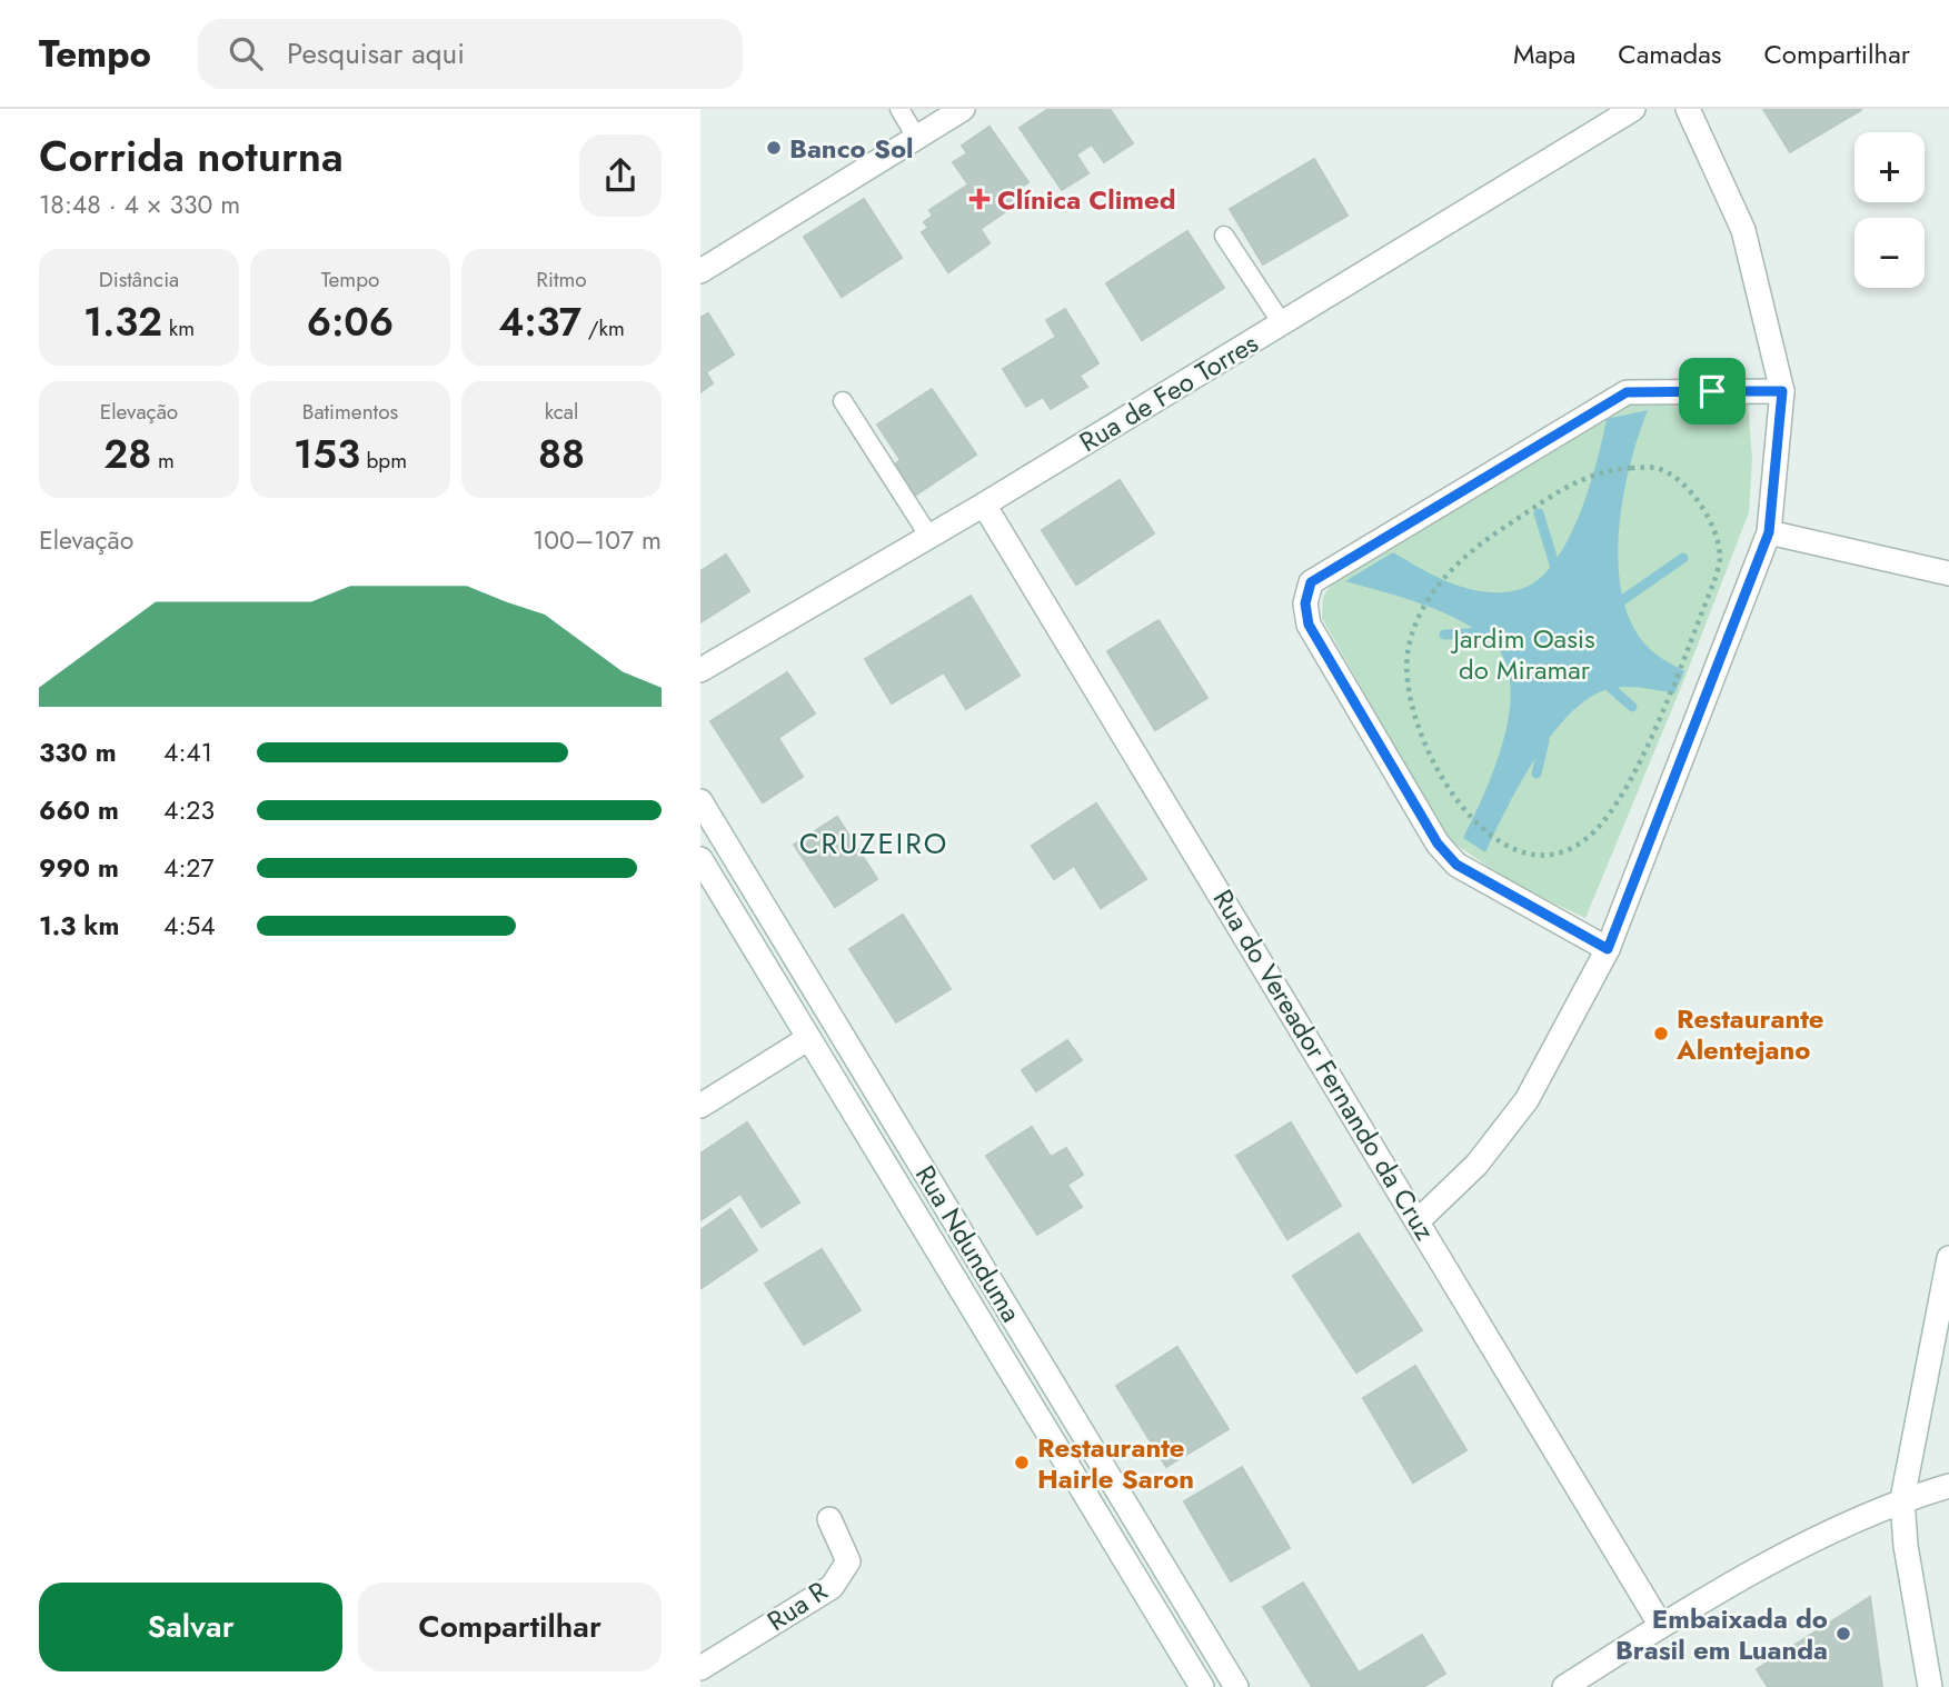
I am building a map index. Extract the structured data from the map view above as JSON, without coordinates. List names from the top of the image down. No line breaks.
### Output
{"streets":{"street":["Rua de Feo Torres","Rua do Vereador Fernando da Cruz","Rua Ndunduma","Rua R"]},"crossings":[["Rua de Feo Torres","Rua do Vereador Fernando da Cruz"]],"districts":["CRUZEIRO"],"parks":["Jardim Oasis do Miramar"],"places":{"other":["Banco Sol","Restaurante Alentejano","Restaurante Hairle Saron","Embaixada do Brasil em Luanda"],"health":["Clínica Climed"]},"page":{"header":"Tempo","search":"Pesquisar aqui","nav":["Mapa","Camadas","Compartilhar"],"heading":["Corrida noturna","18:48 · 4 × 330 m"],"map_buttons":["+","−"],"stats":[["Distância","1.32 km"],["Tempo","6:06"],["Ritmo","4:37 /km"],["Elevação","28 m"],["Batimentos","153 bpm"],["kcal","88"]],"chart":["Elevação","100–107 m"],"list":[{"name":"330 m","note":"4:41"},{"name":"660 m","note":"4:23"},{"name":"990 m","note":"4:27"},{"name":"1.3 km","note":"4:54"}],"buttons":["Salvar","Compartilhar"]}}
